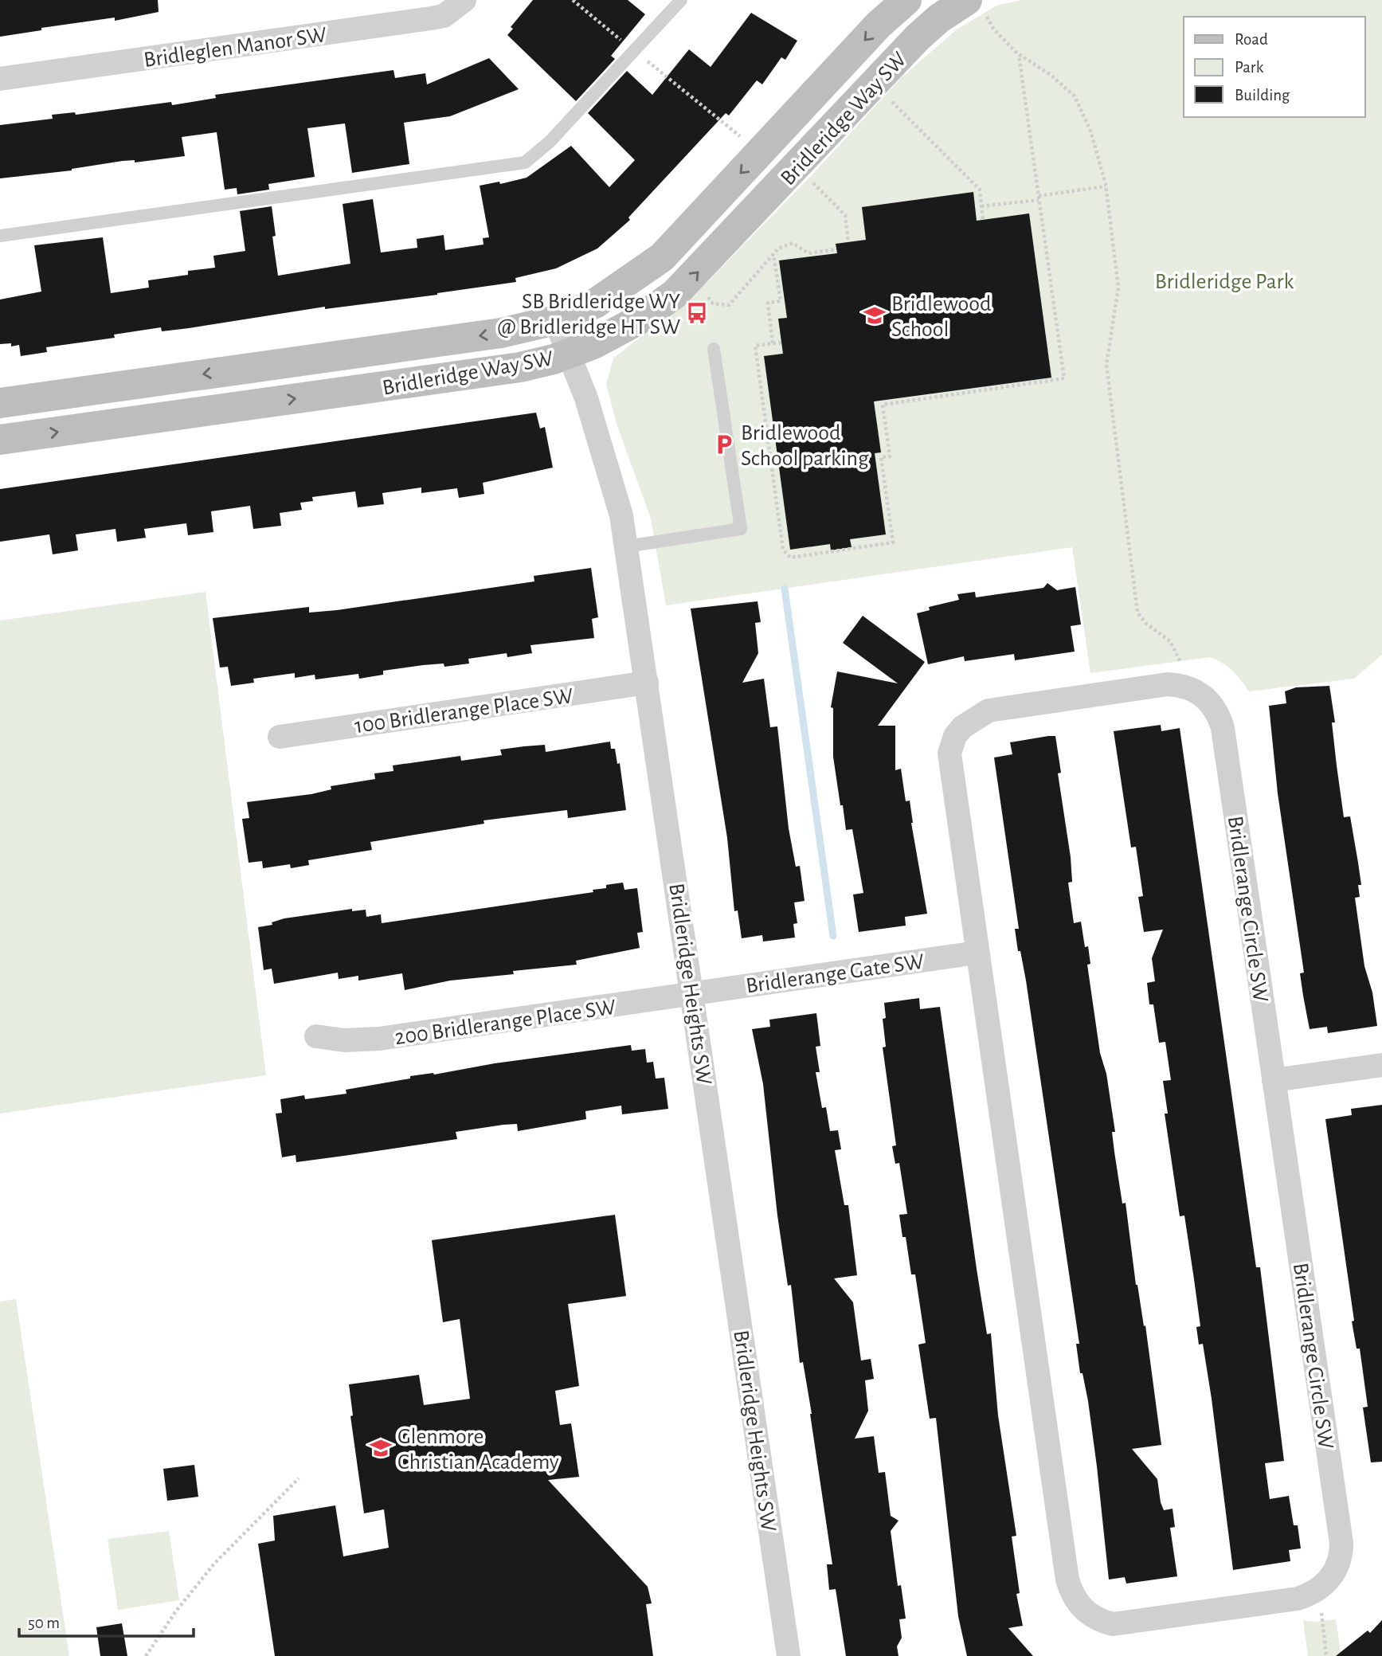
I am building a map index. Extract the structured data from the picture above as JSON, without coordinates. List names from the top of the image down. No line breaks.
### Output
{"streets":{"street":["Bridleglen Manor SW","Bridleridge Way SW","100 Bridlerange Place SW","Bridlerange Circle SW","Bridlerange Gate SW","Bridleridge Heights SW","200 Bridlerange Place SW"]},"crossings":[["Bridleridge Way SW","Bridleridge Heights SW"],["100 Bridlerange Place SW","Bridleridge Heights SW"],["Bridlerange Gate SW","Bridleridge Heights SW"],["Bridlerange Gate SW","200 Bridlerange Place SW"],["Bridleridge Heights SW","200 Bridlerange Place SW"]],"parks":["Bridleridge Park"],"places":{"bus stop":["SB Bridleridge WY @ Bridleridge HT SW"],"school or university":["Bridlewood School","Glenmore Christian Academy"],"parking":["Bridlewood School parking"]},"legend":["Road","Park","Building"],"scale_bar":"50 m"}
